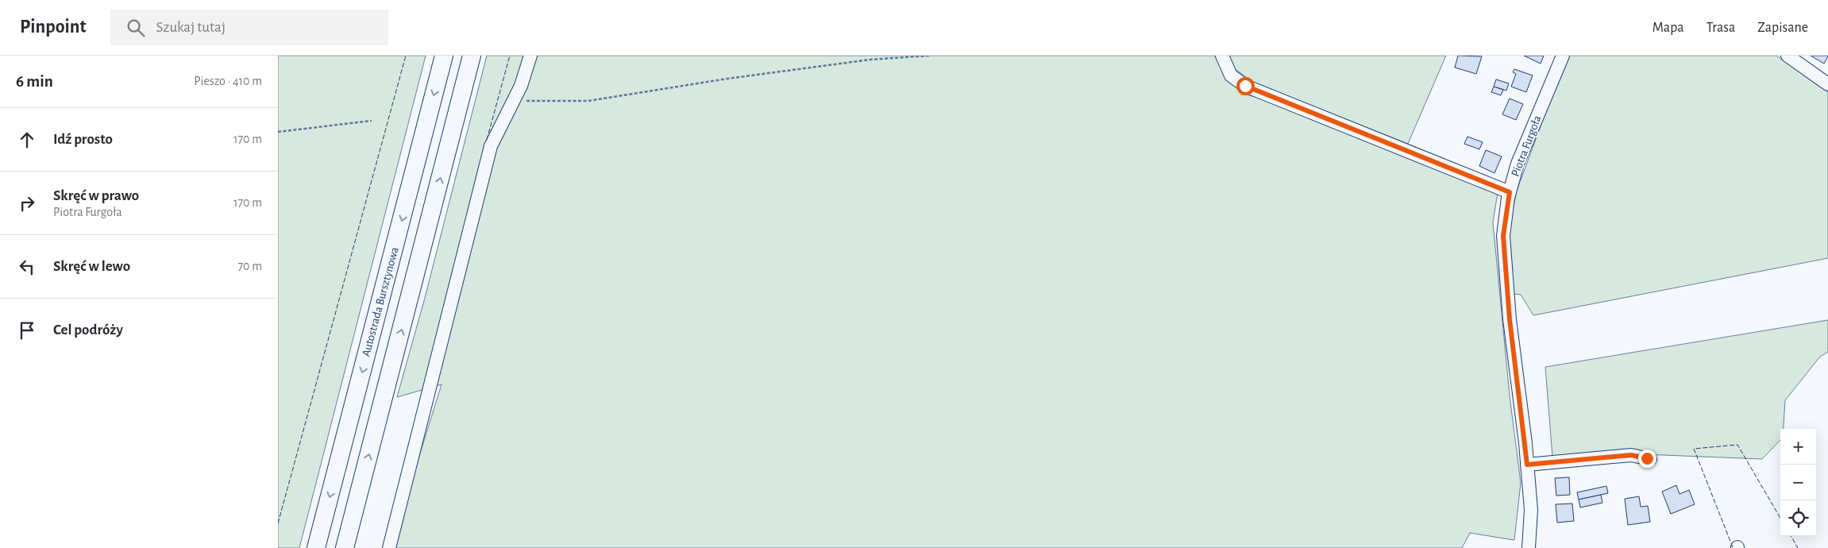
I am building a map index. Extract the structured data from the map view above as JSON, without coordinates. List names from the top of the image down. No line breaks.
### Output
{"streets":{"highway":["Autostrada Bursztynowa"],"street":["Piotra Furgoła"]},"page":{"header":"Pinpoint","search":"Szukaj tutaj","nav":["Mapa","Trasa","Zapisane"],"heading":["6 min","Pieszo · 410 m"],"list":[["Idź prosto","170 m"],["Skręć w prawo","Piotra Furgoła","170 m"],["Skręć w lewo","70 m"],"Cel podróży"],"map_buttons":["+","−"]}}
